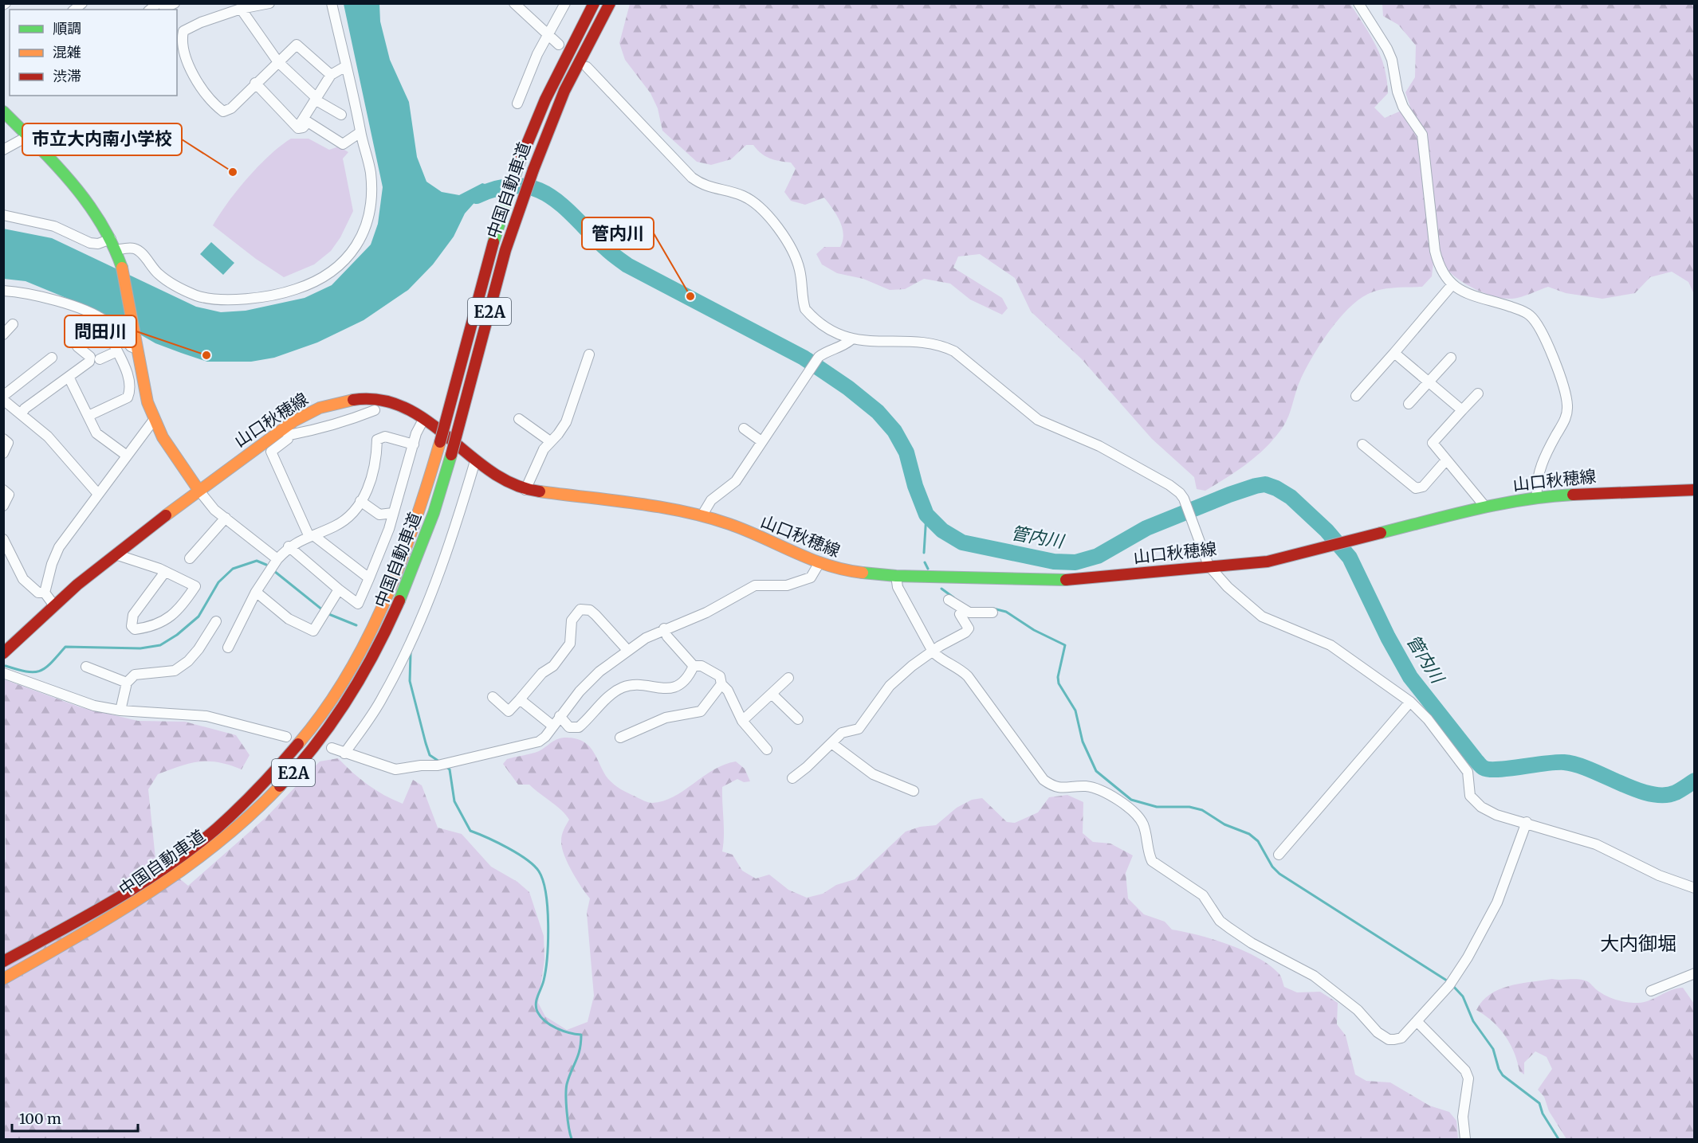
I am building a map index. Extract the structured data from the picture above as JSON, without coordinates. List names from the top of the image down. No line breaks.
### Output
{"streets":{"main road":["中国自動車道","E2A","山口秋穂線"]},"districts":["大内御堀"],"water":["管内川"],"places":["市立大内南小学校","管内川","問田川"],"legend":["順調","混雑","渋滞"],"scale_bar":"100 m"}
